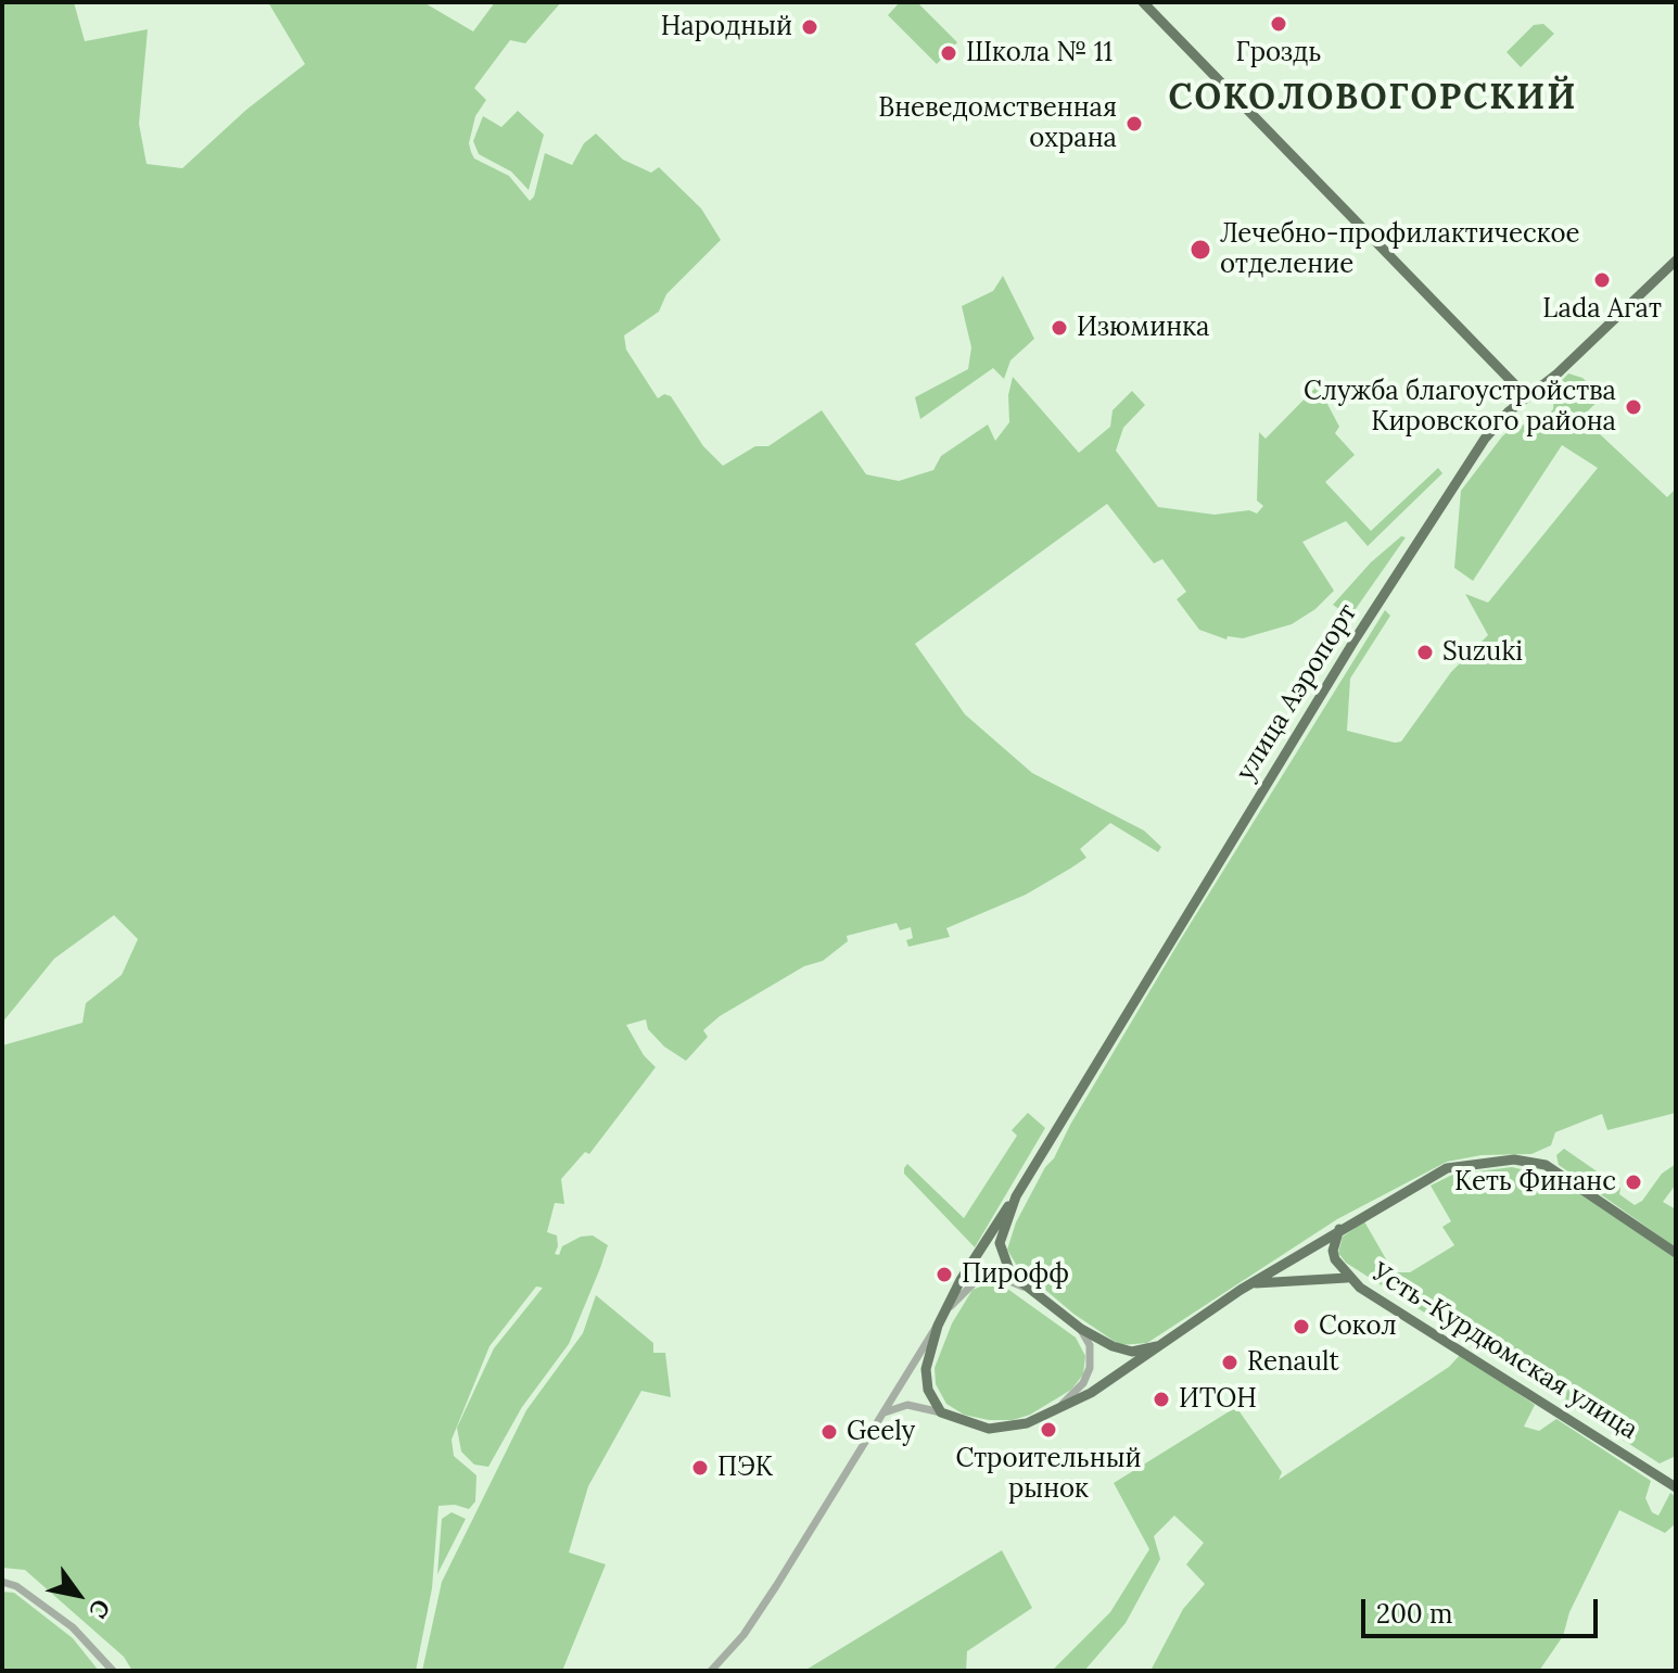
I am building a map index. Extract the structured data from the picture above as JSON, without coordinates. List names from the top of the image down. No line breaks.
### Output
{"streets":{"main road":["улица Аэропорт","Усть-Курдюмская улица"]},"districts":["СОКОЛОВОГОРСКИЙ"],"places":["Гроздь","Народный","Школа № 11","Вневедомственная охрана","Лечебно-профилактическое отделение","Lada Агат","Изюминка","Служба благоустройства Кировского района","Suzuki","Кеть Финанс","Пирофф","Сокол","Renault","ИТОН","Строительный рынок","Geely","ПЭК"],"scale_bar":"200 m","north":"bottom right"}
